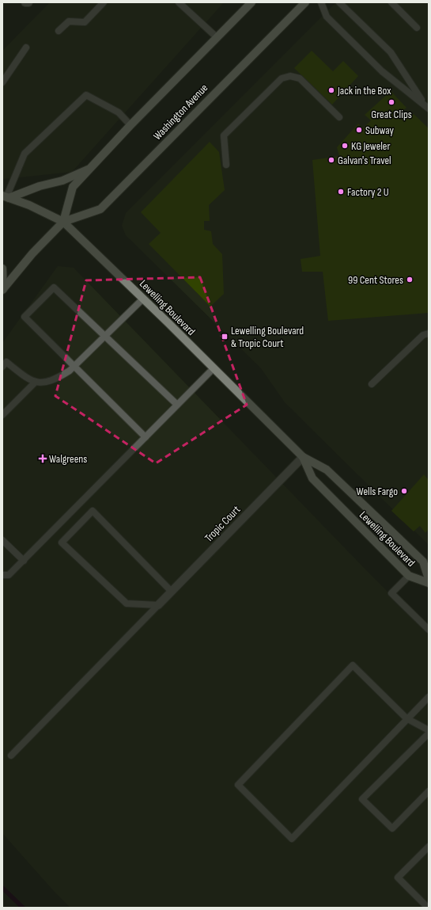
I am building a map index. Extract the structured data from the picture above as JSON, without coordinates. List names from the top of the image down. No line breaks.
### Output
{"streets":{"main road":["Washington Avenue","Lewelling Boulevard"],"street":["Tropic Court"]},"crossings":[["Washington Avenue","Lewelling Boulevard"],["Lewelling Boulevard","Tropic Court"]],"places":{"other":["Jack in the Box","Great Clips","Subway","KG Jeweler","Galvan's Travel","Factory 2 U","99 Cent Stores","Wells Fargo"],"transit":["Lewelling Boulevard & Tropic Court"],"health":["Walgreens"]}}
